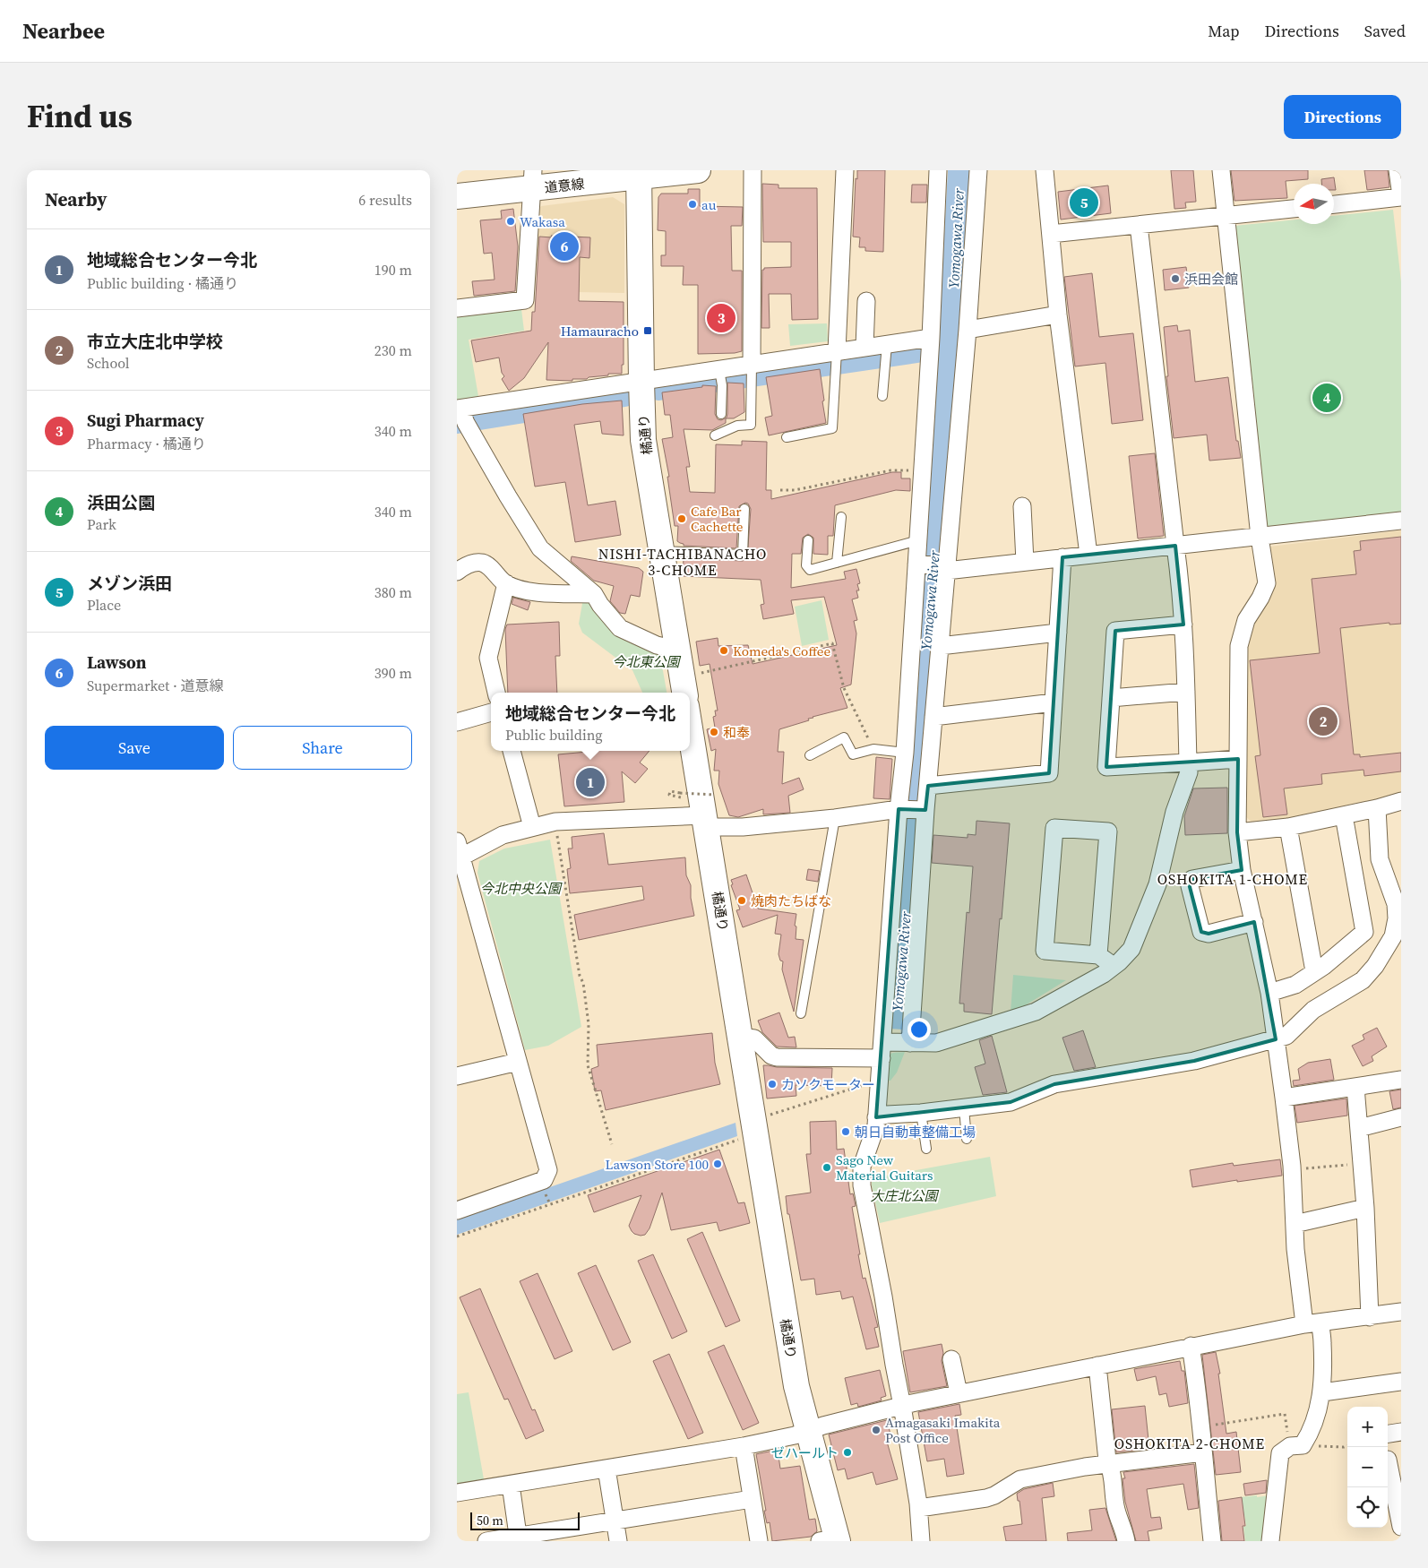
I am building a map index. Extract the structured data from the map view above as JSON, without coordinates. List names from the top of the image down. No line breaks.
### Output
{"streets":{"street":["道意線","橘通り"]},"crossings":[["道意線","橘通り"]],"districts":["NISHI-TACHIBANACHO 3-CHOME","OSHOKITA 1-CHOME","OSHOKITA 2-CHOME"],"water":["Yomogawa River"],"parks":["今北東公園","今北中央公園","大庄北公園"],"places":{"other":["au","Wakasa","浜田会館","Cafe Bar Cachette","Komeda's Coffee","和奉","焼肉たちばな","カソクモーター","朝日自動車整備工場","Lawson Store 100","Sago New Material Guitars","Amagasaki Imakita Post Office","ゼハールト"],"transit":["Hamauracho"]},"scale_bar":"50 m","north":"left","page":{"header":"Nearbee","nav":["Map","Directions","Saved"],"title":"Find us","buttons":["Directions",["Save","Share"]],"heading":["Nearby","6 results"],"pins":["5","6","3","4","2","1"],"list":[{"mark":"1","name":"地域総合センター今北","note":"Public building · 橘通り","value":"190 m"},{"mark":"2","name":"市立大庄北中学校","note":"School","value":"230 m"},{"mark":"3","name":"Sugi Pharmacy","note":"Pharmacy · 橘通り","value":"340 m"},{"mark":"4","name":"浜田公園","note":"Park","value":"340 m"},{"mark":"5","name":"メゾン浜田","note":"Place","value":"380 m"},{"mark":"6","name":"Lawson","note":"Supermarket · 道意線","value":"390 m"}],"popup":["地域総合センター今北","Public building"],"map_buttons":["+","−"],"scale":"50 m"}}
